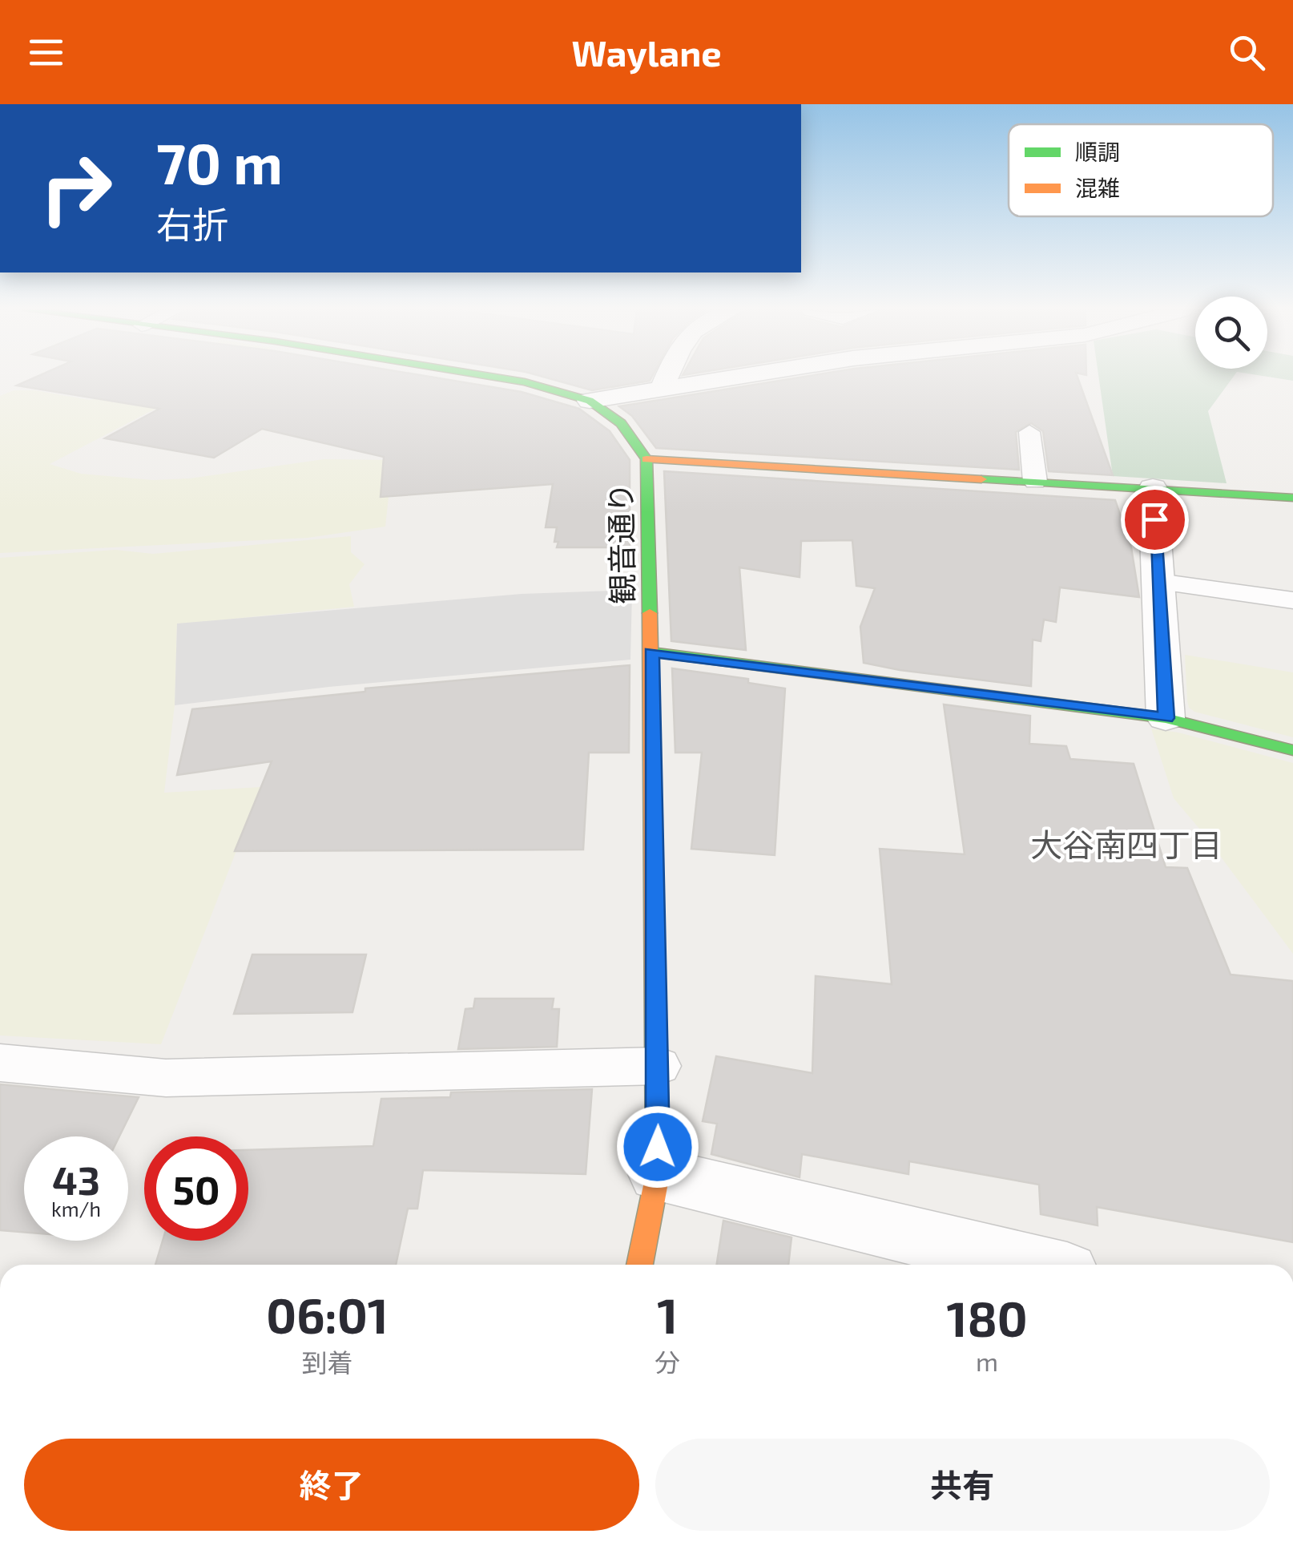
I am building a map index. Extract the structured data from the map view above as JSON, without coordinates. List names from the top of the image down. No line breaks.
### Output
{"streets":{"main road":["観音通り"]},"districts":["大谷南四丁目"],"legend":["順調","混雑"],"page":{"header":"Waylane","turn":["70 m","右折"],"speed":"43 km/h","limit":"50","eta":["06:01","到着","1","分","180","m"],"buttons":["終了","共有"]}}
